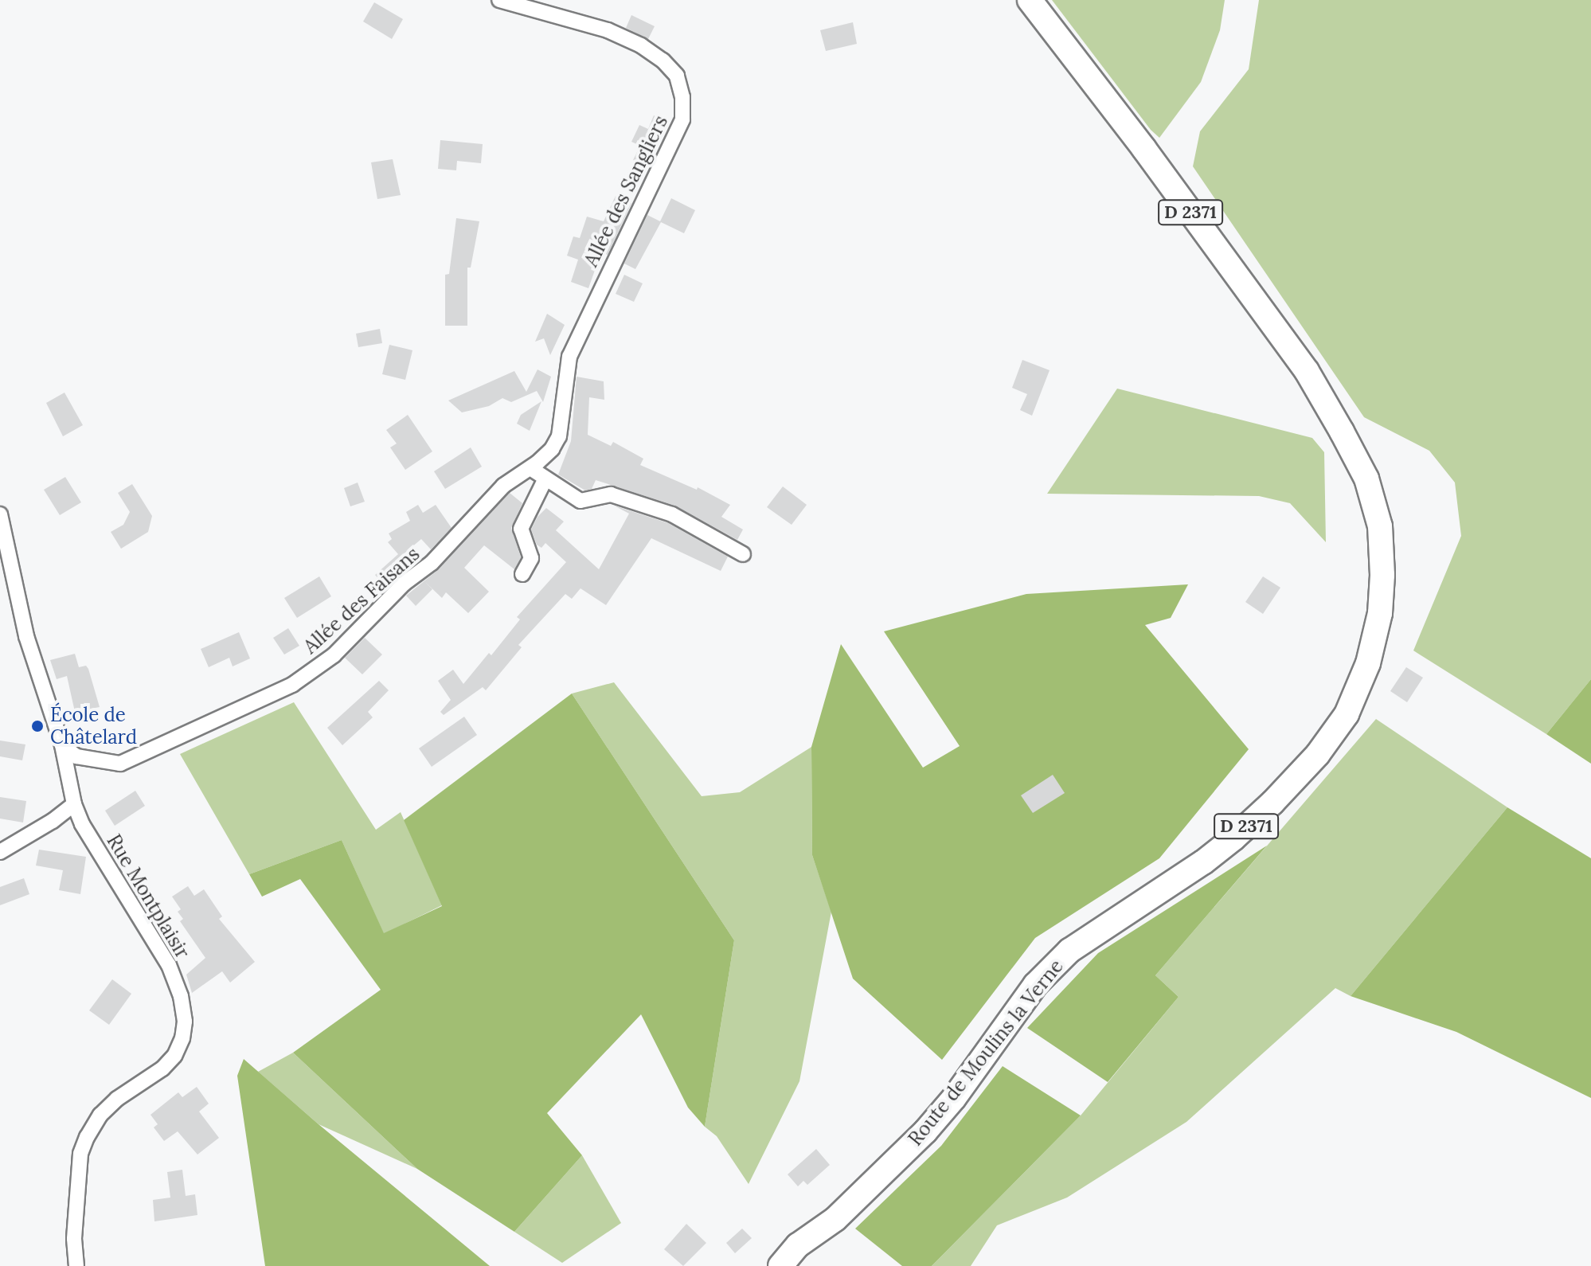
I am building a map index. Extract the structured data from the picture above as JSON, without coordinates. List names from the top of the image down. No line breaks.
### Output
{"streets":{"main road":["D 2371","Route de Moulins la Verne"],"street":["Allée des Sangliers","Allée des Faisans","Rue Montplaisir"]},"crossings":[["Allée des Sangliers","Allée des Faisans"],["Allée des Faisans","Rue Montplaisir"]],"places":["École de Châtelard"]}
